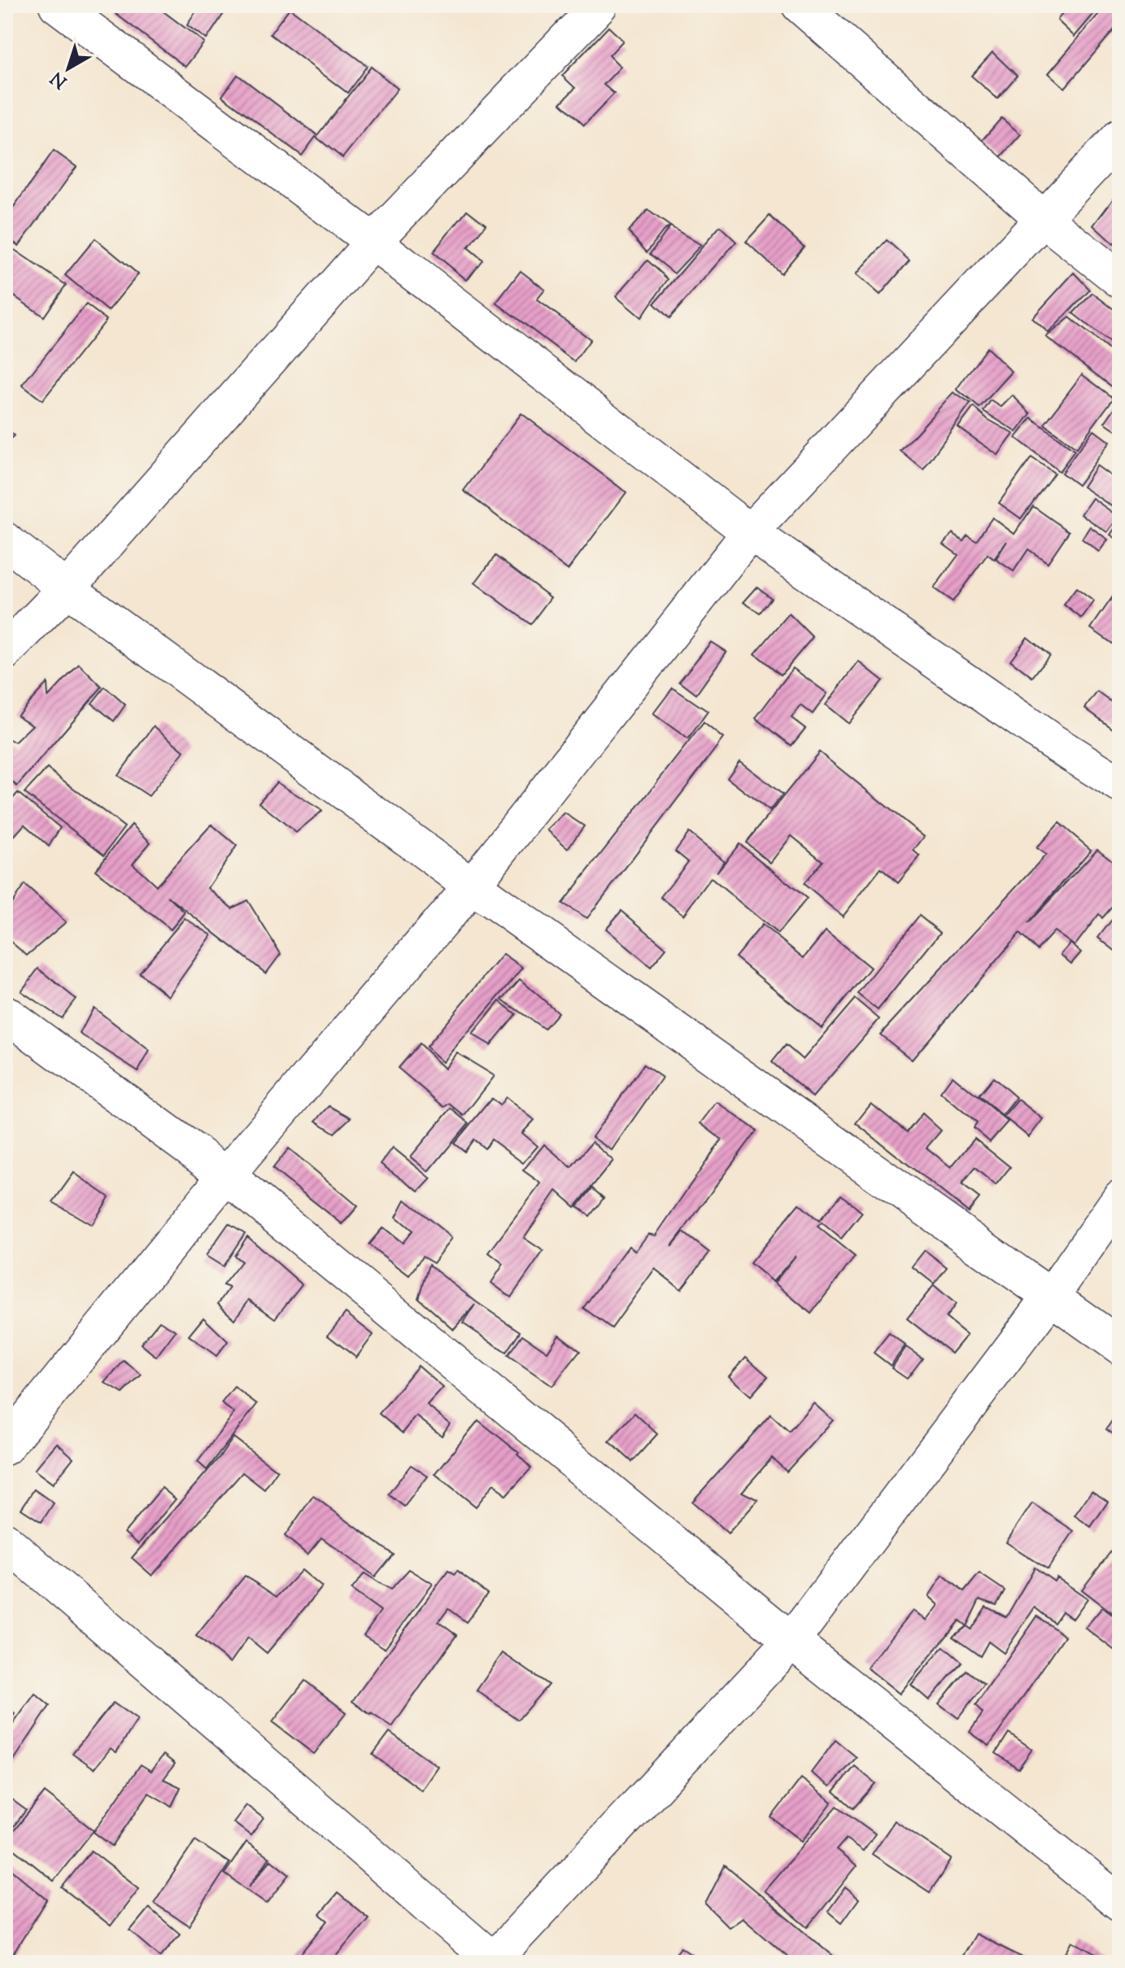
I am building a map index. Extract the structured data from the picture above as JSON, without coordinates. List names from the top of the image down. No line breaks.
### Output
{"north":"bottom left"}
